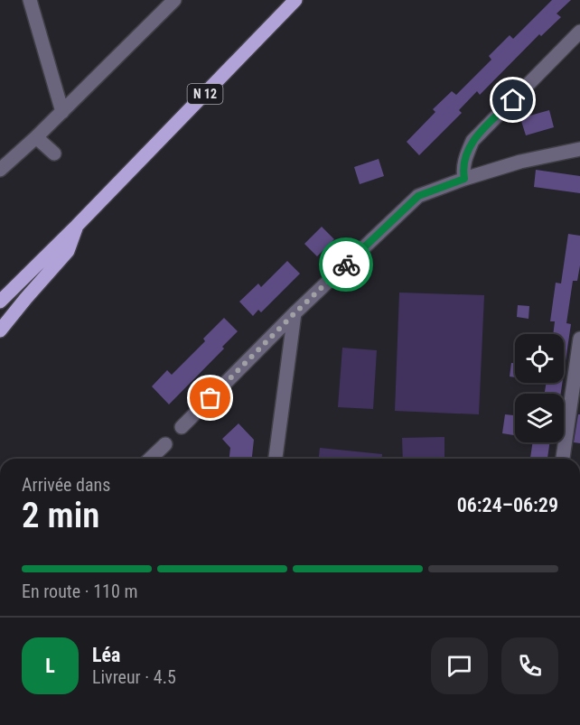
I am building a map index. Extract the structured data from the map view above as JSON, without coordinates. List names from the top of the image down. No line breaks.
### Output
{"streets":{"main road":["N 12"]},"page":{"heading":["2 min","Arrivée dans","06:24–06:29"],"panel":["Léa","Livreur · 4.5"],"bar":"En route · 110 m","round":"L"}}
